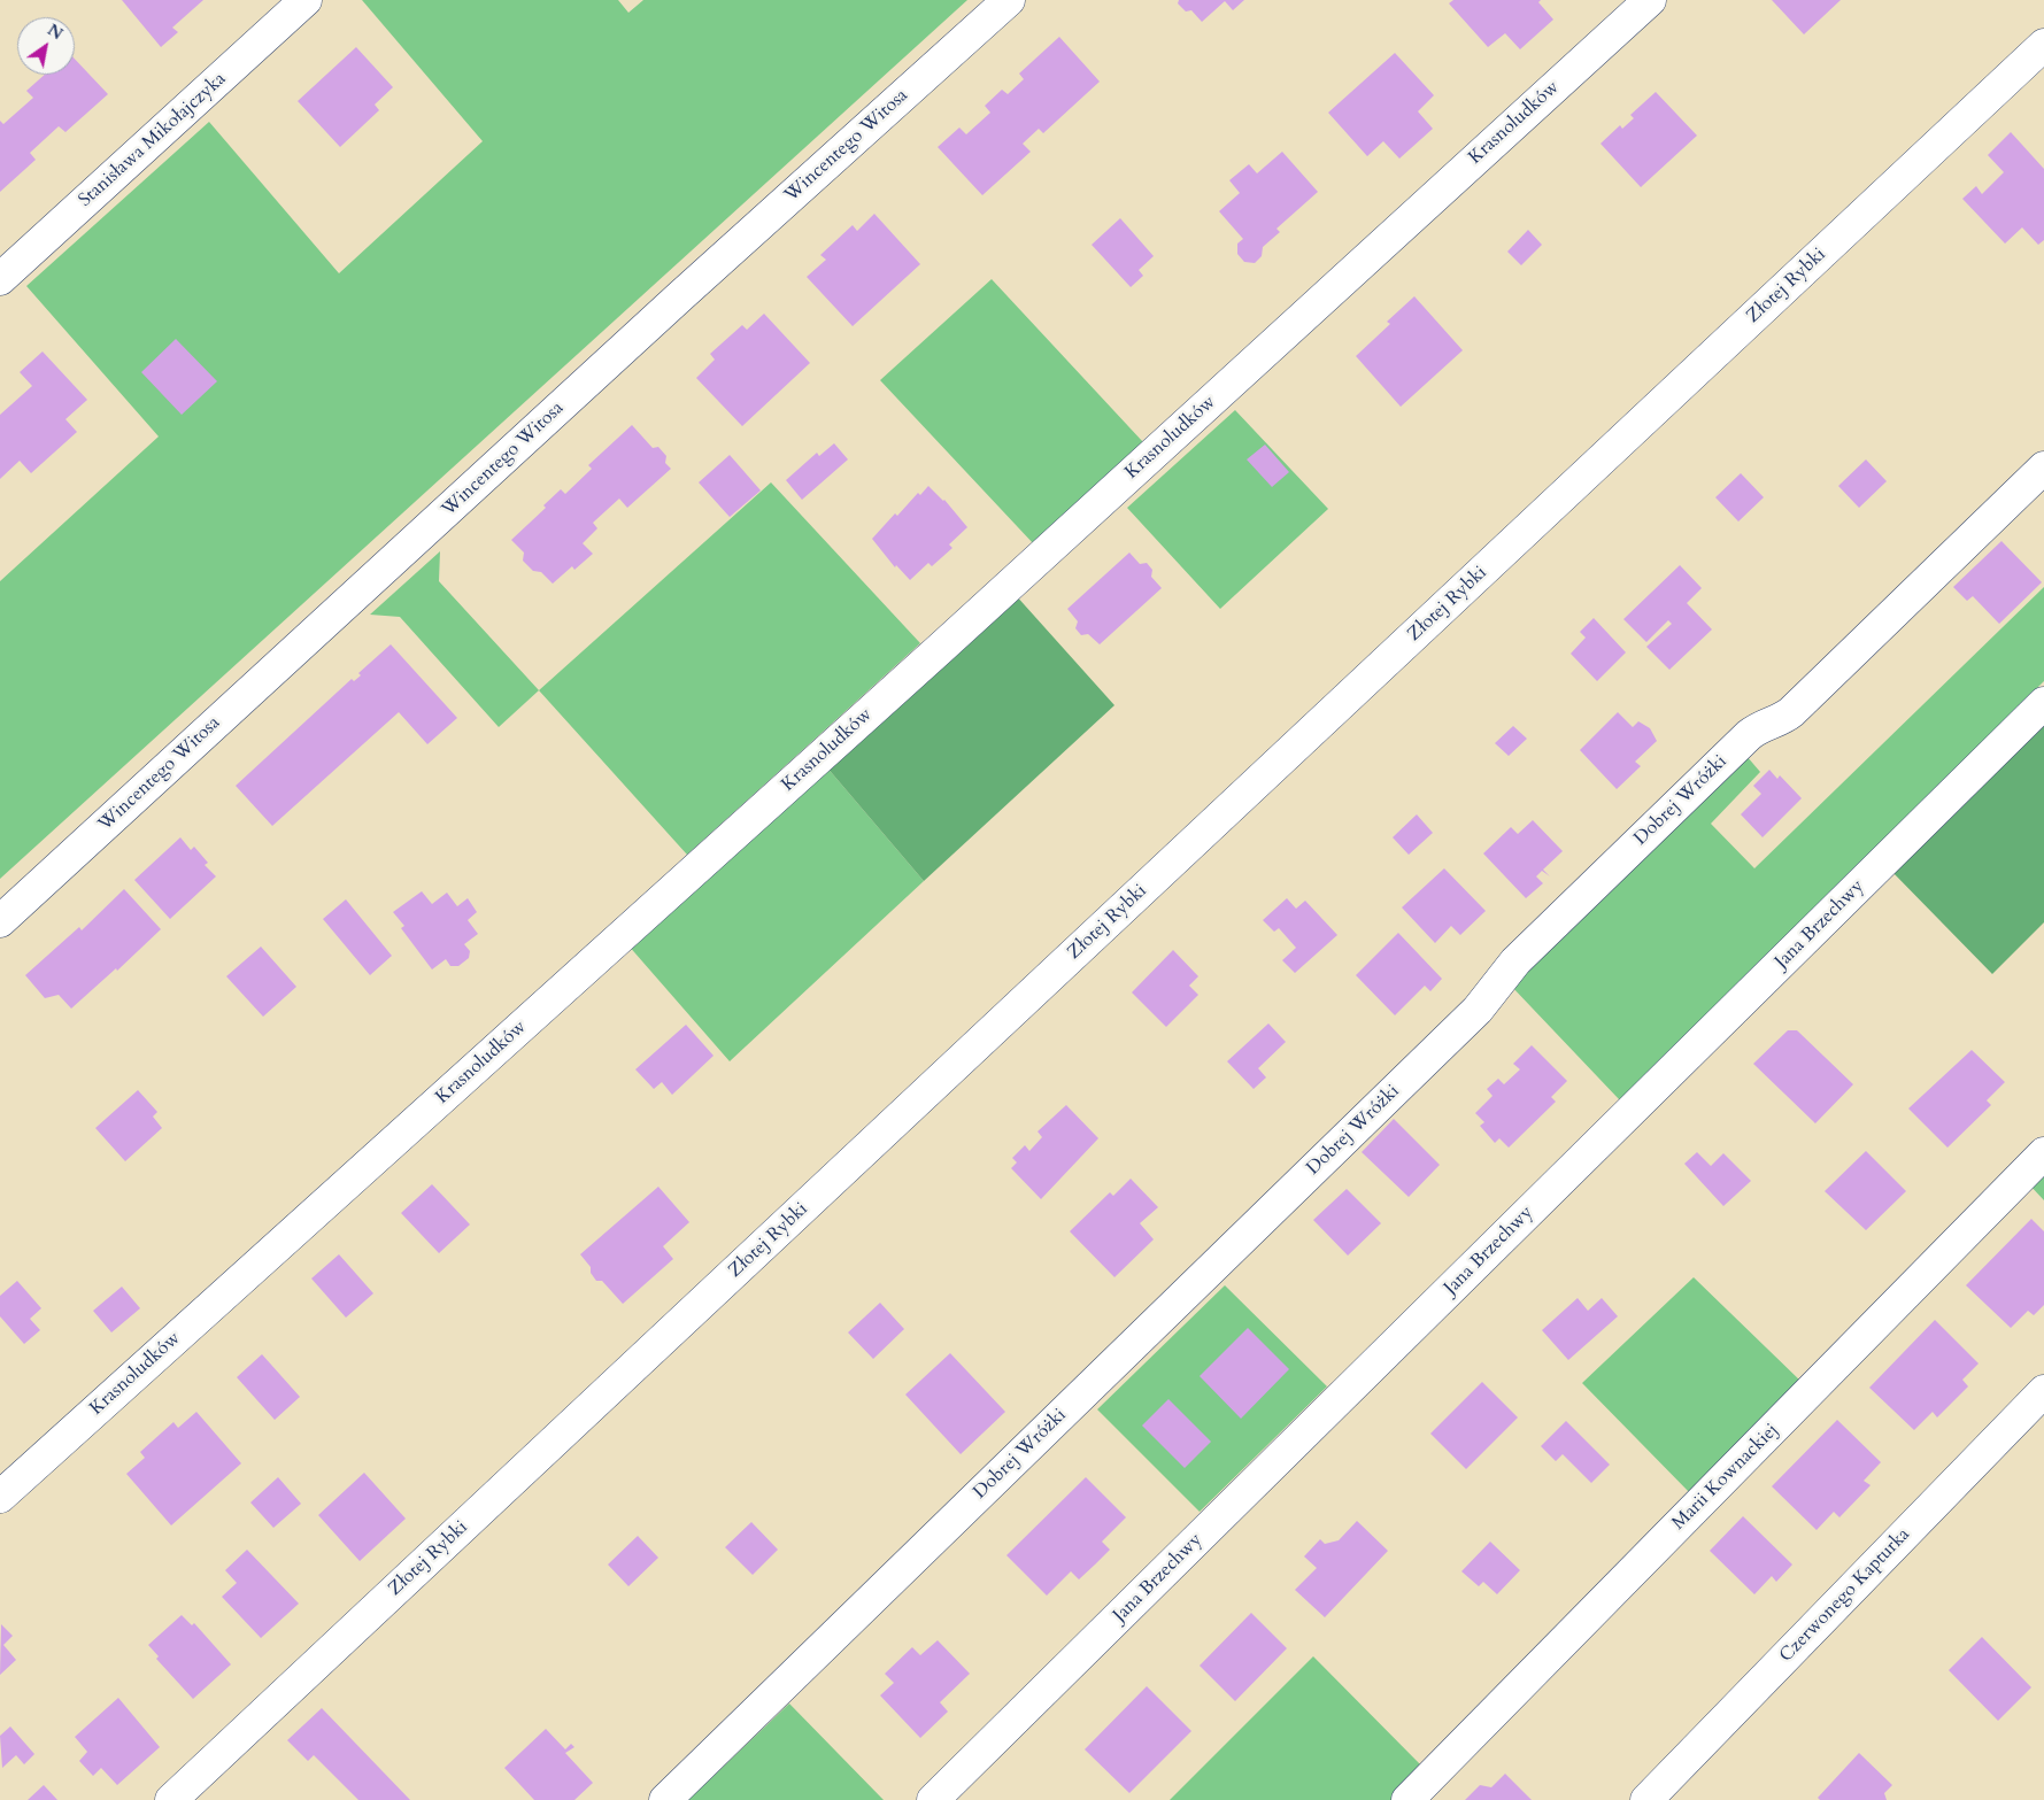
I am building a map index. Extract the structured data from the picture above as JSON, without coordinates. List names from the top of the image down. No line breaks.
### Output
{"streets":{"street":["Krasnoludków","Stanisława Mikołajczyka","Wincentego Witosa","Złotej Rybki","Dobrej Wróżki","Jana Brzechwy","Marii Kownackiej","Czerwonego Kapturka"]},"north":"top right"}
